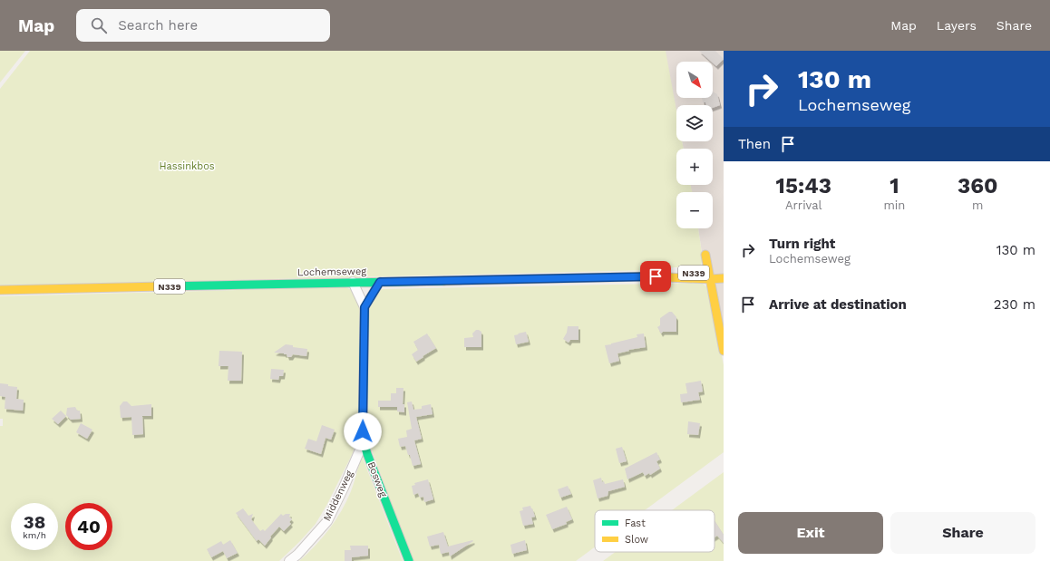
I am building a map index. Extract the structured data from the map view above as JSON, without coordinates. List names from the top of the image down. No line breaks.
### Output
{"streets":{"main road":["Lochemseweg","N339","Bosweg"],"street":["Middenweg"]},"crossings":[["Lochemseweg","Bosweg"],["Bosweg","Middenweg"]],"parks":["Hassinkbos"],"legend":["Fast","Slow"],"north":"bottom right","page":{"header":"Map","search":"Search here","nav":["Map","Layers","Share"],"turn":["130 m","Lochemseweg"],"map_buttons":["+","−"],"then":"Then","eta":["15:43","Arrival","1","min","360","m"],"list":[{"name":"Turn right","note":"Lochemseweg","value":"130 m"},{"name":"Arrive at destination","value":"230 m"}],"speed":"38 km/h","limit":"40","buttons":["Exit","Share"]}}
